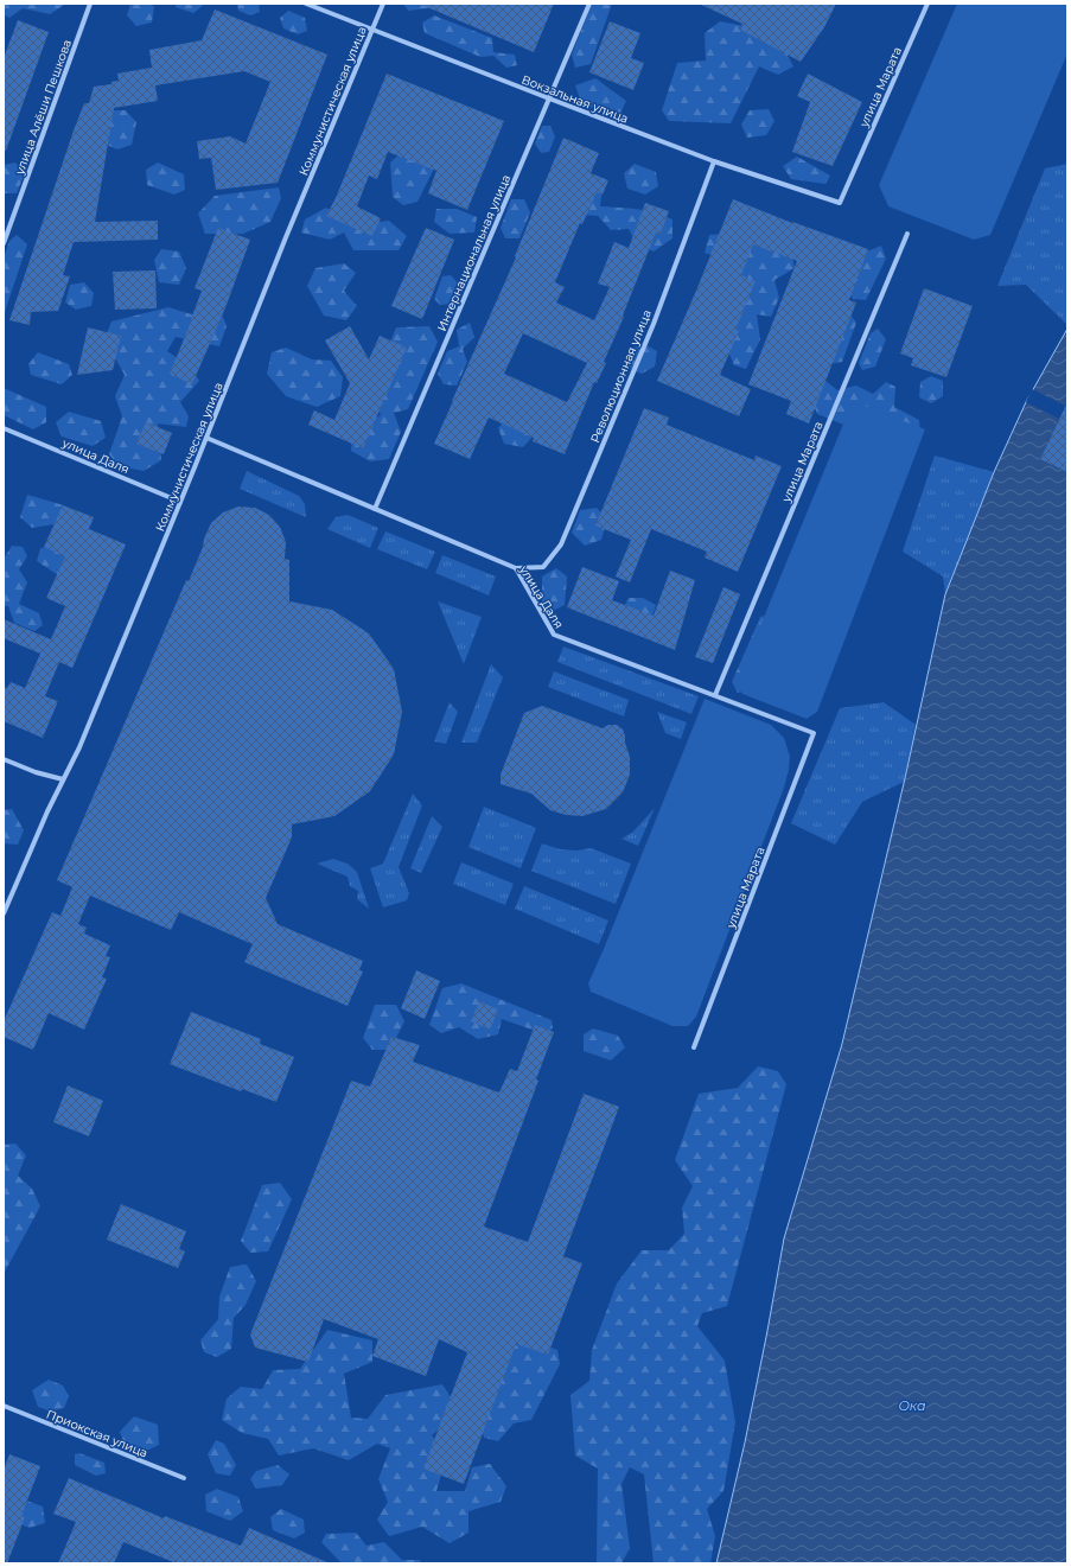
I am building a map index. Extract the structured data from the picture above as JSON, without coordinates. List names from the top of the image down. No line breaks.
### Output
{"streets":{"street":["улица Марата","Вокзальная улица","Коммунистическая улица","улица Алёши Пешкова","Интернациональная улица","Революционная улица","улица Даля","Приокская улица"]},"crossings":[["улица Марата","Вокзальная улица"],["улица Марата","улица Даля"],["Вокзальная улица","Коммунистическая улица"],["Вокзальная улица","Интернациональная улица"],["Вокзальная улица","Революционная улица"],["Коммунистическая улица","улица Даля"],["Интернациональная улица","улица Даля"],["Революционная улица","улица Даля"]],"water":["Ока"]}
